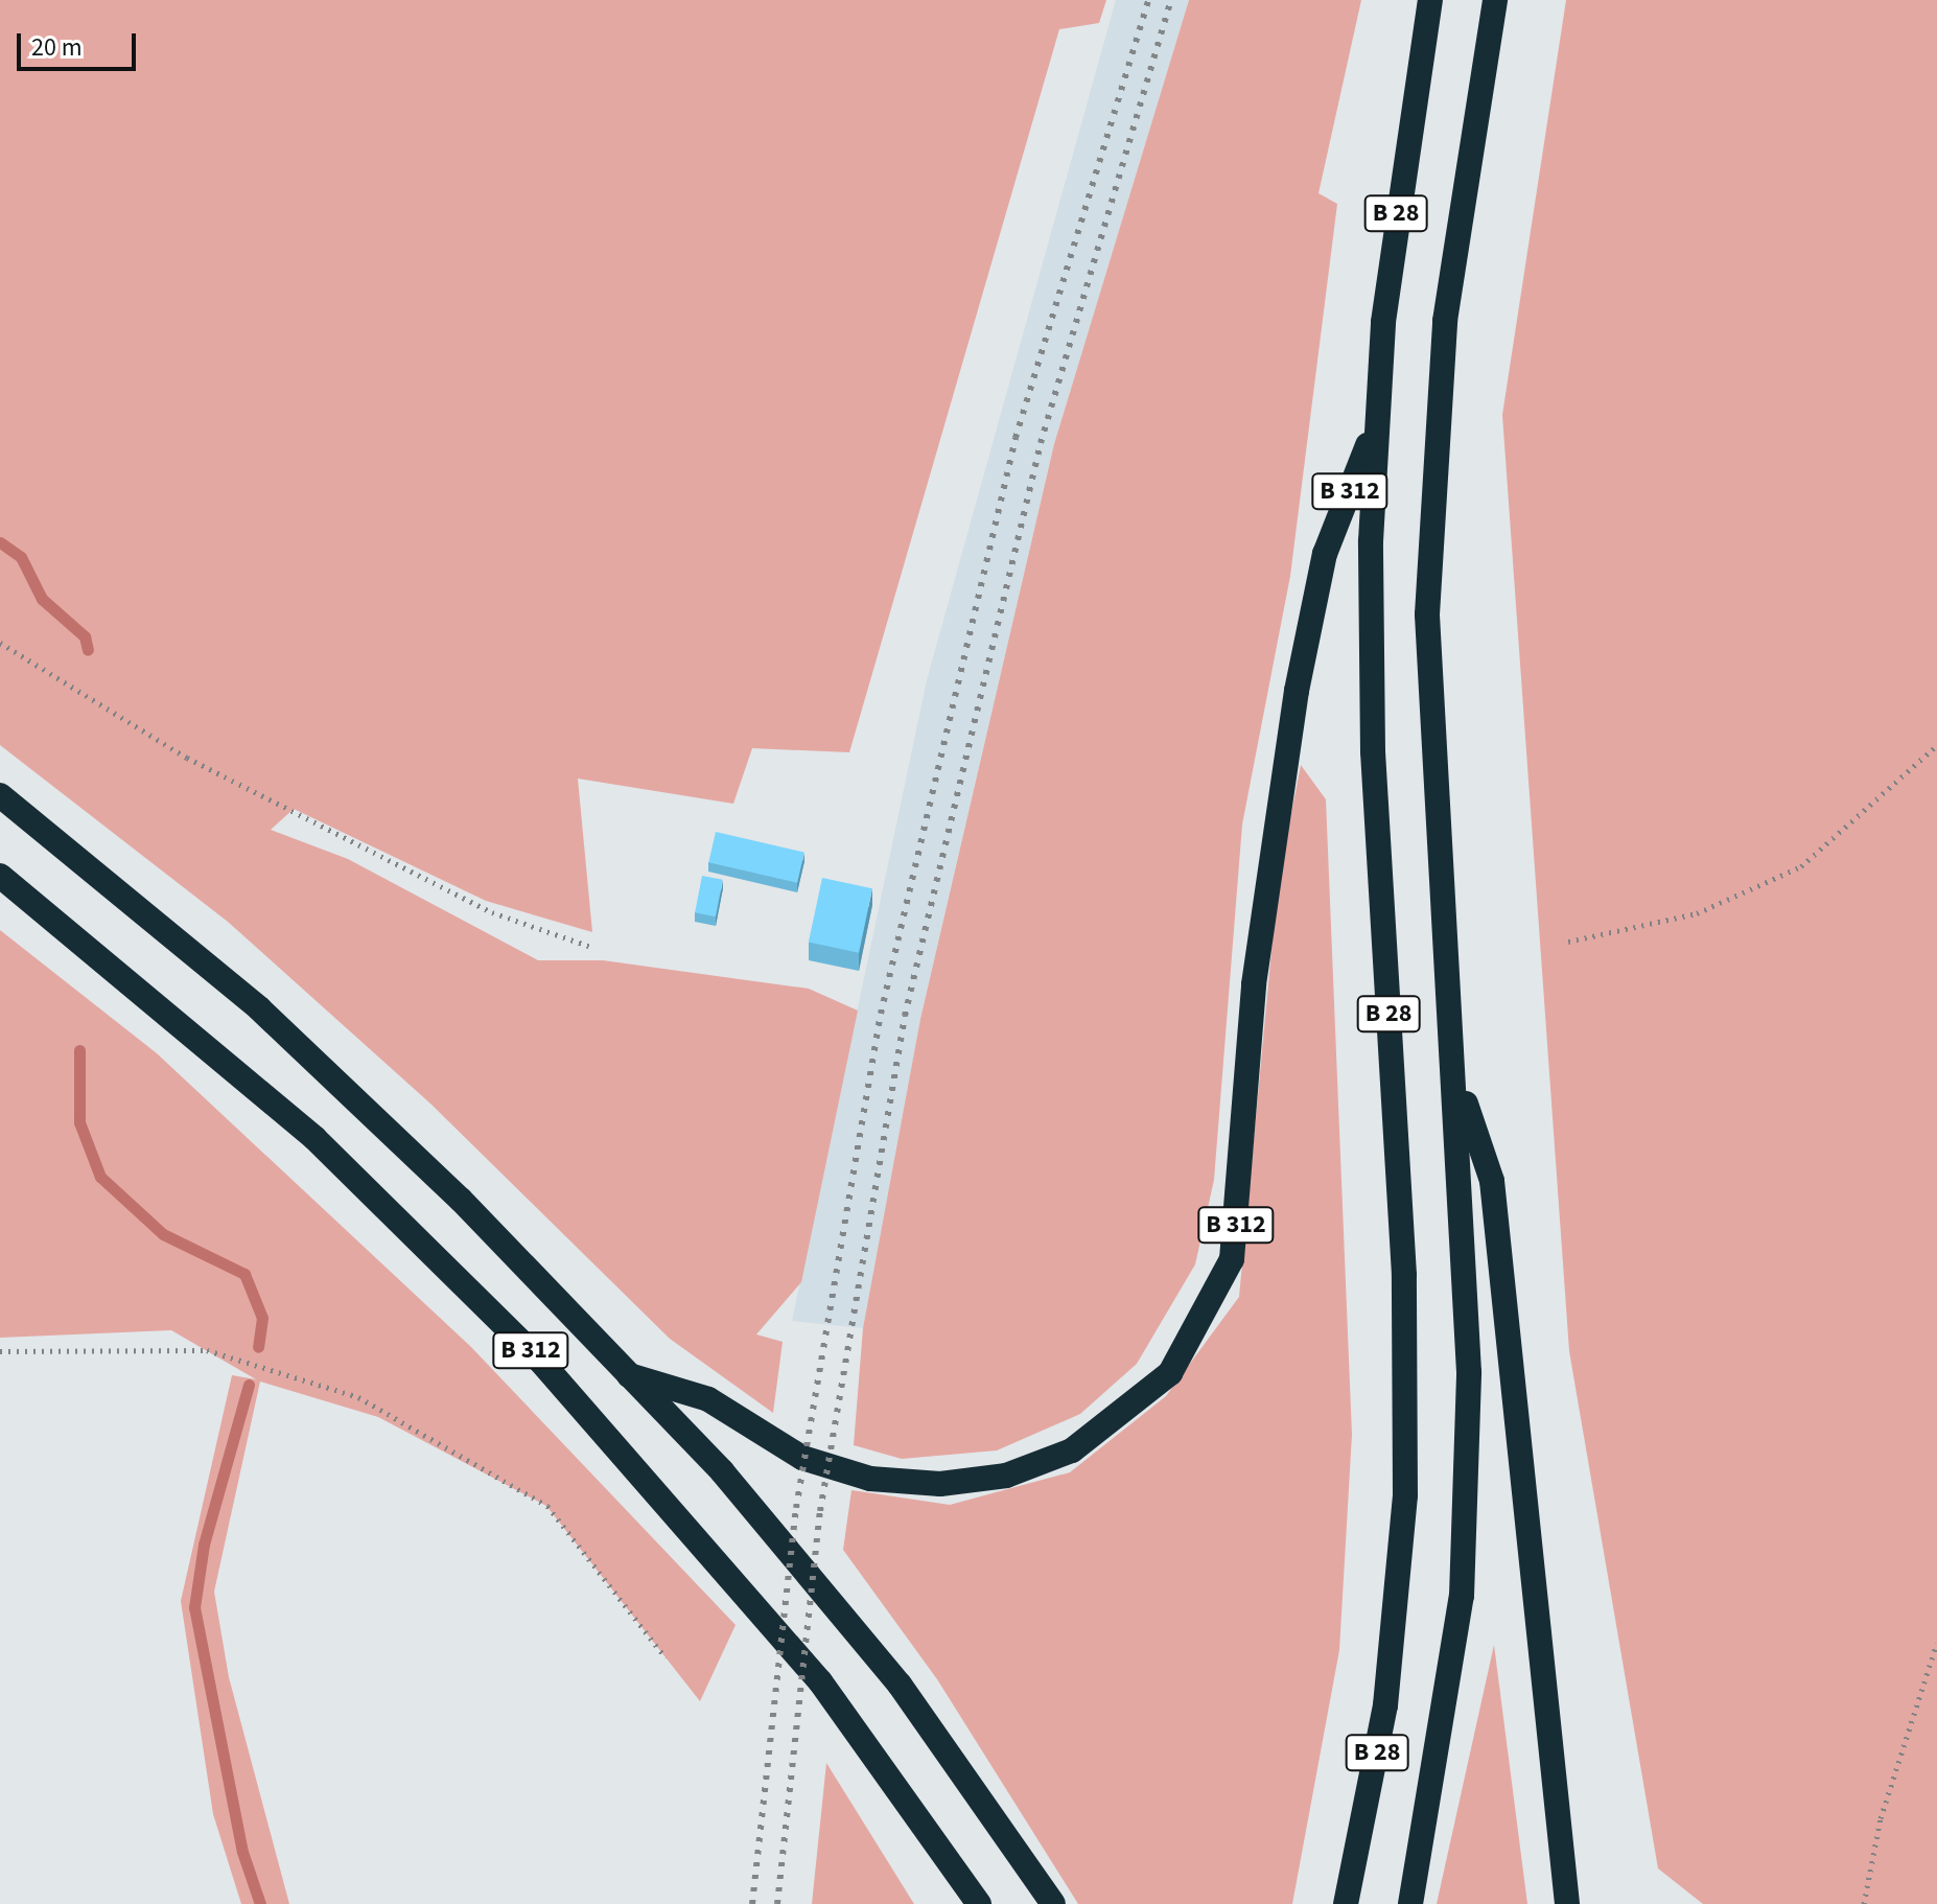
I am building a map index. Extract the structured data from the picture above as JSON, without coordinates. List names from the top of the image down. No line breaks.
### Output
{"streets":{"highway":["B 28","B 312"]},"crossings":[["B 28","B 312"]],"scale_bar":"20 m"}
